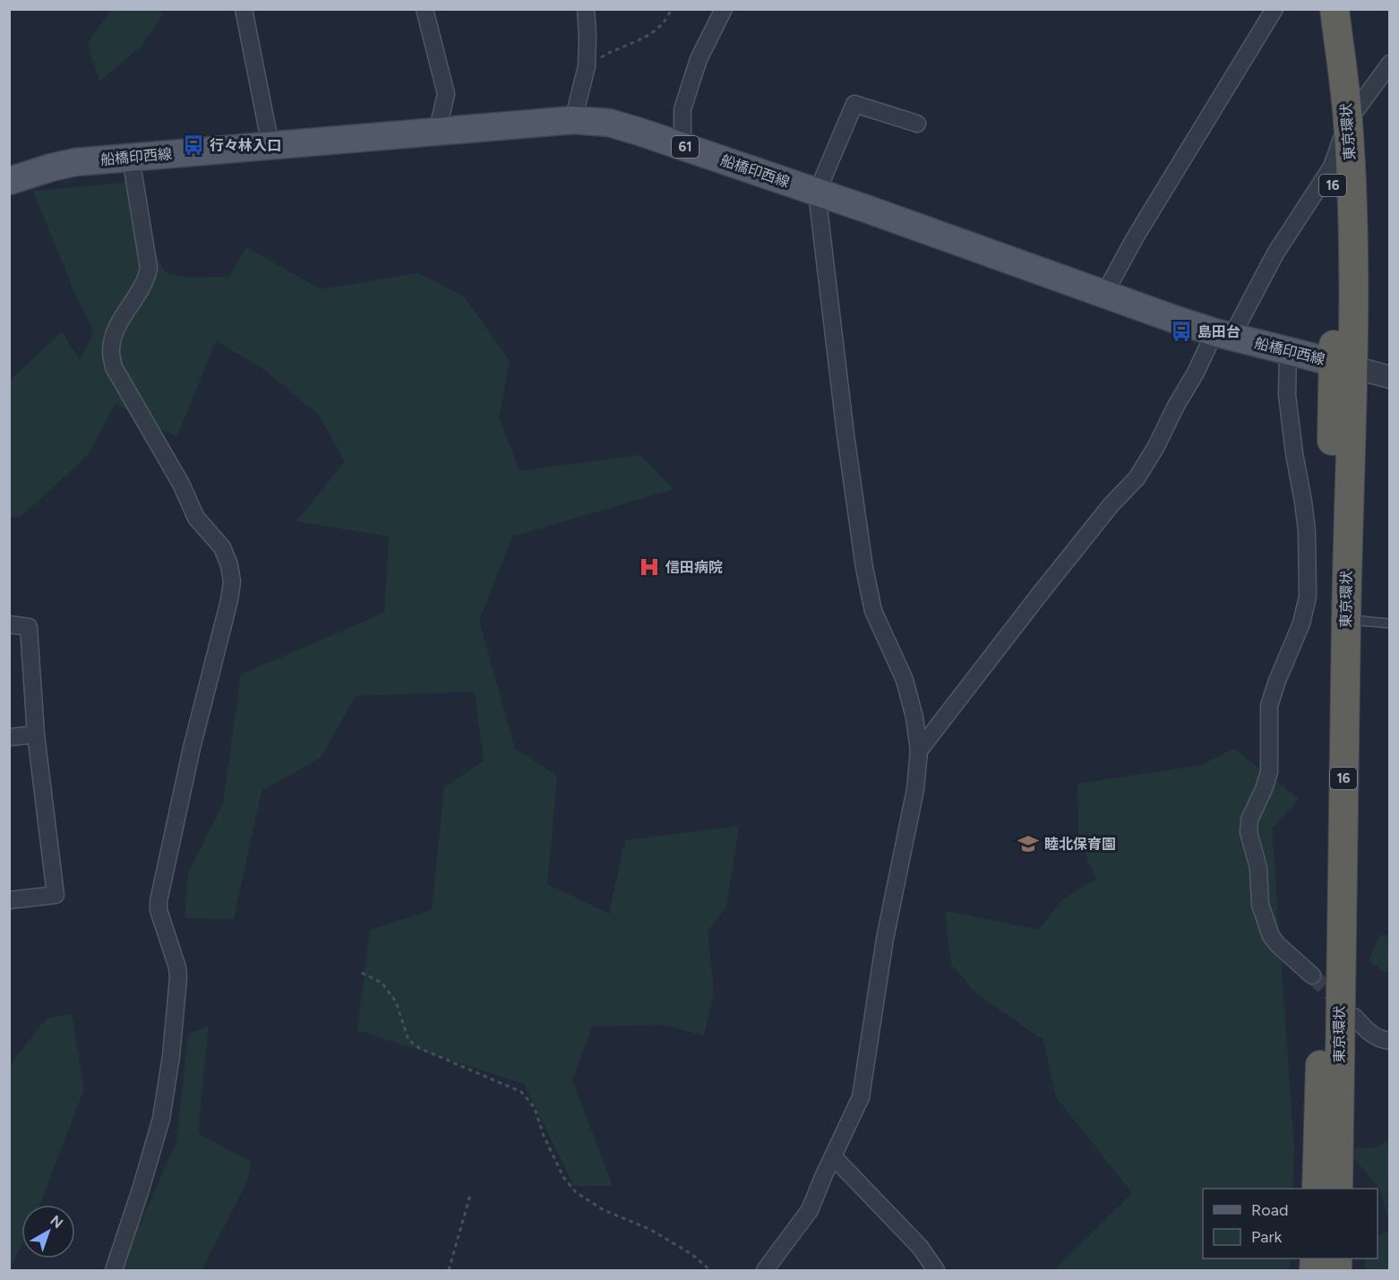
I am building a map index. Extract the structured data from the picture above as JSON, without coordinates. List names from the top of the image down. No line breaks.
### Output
{"streets":{"highway":["東京環状","16"],"main road":["61","船橋印西線"]},"crossings":[["東京環状","船橋印西線"]],"places":{"bus stop":["行々林入口","島田台"],"hospital":["信田病院"],"school or university":["睦北保育園"]},"legend":["Road","Park"],"north":"top right"}
